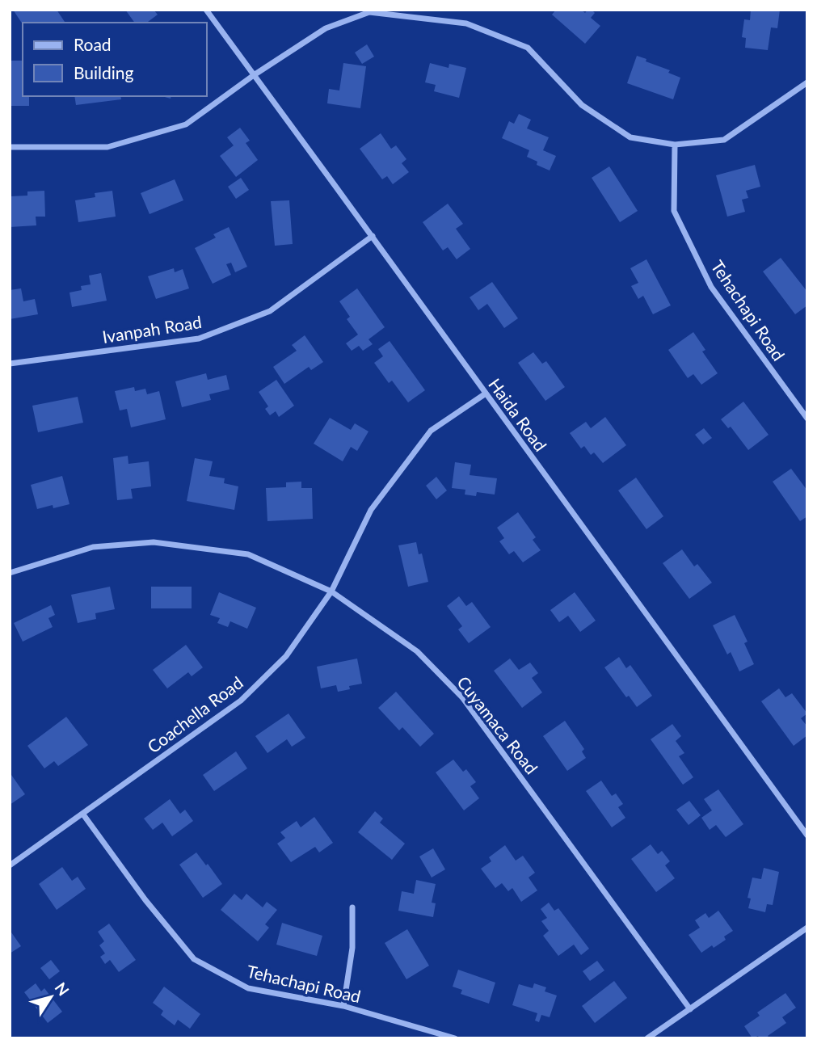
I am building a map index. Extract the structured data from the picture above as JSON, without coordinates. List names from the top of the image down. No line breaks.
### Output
{"streets":{"street":["Tehachapi Road","Ivanpah Road","Haida Road","Coachella Road","Cuyamaca Road"]},"crossings":[["Tehachapi Road","Coachella Road"],["Ivanpah Road","Haida Road"],["Haida Road","Coachella Road"],["Coachella Road","Cuyamaca Road"]],"legend":["Road","Building"],"north":"top right"}
